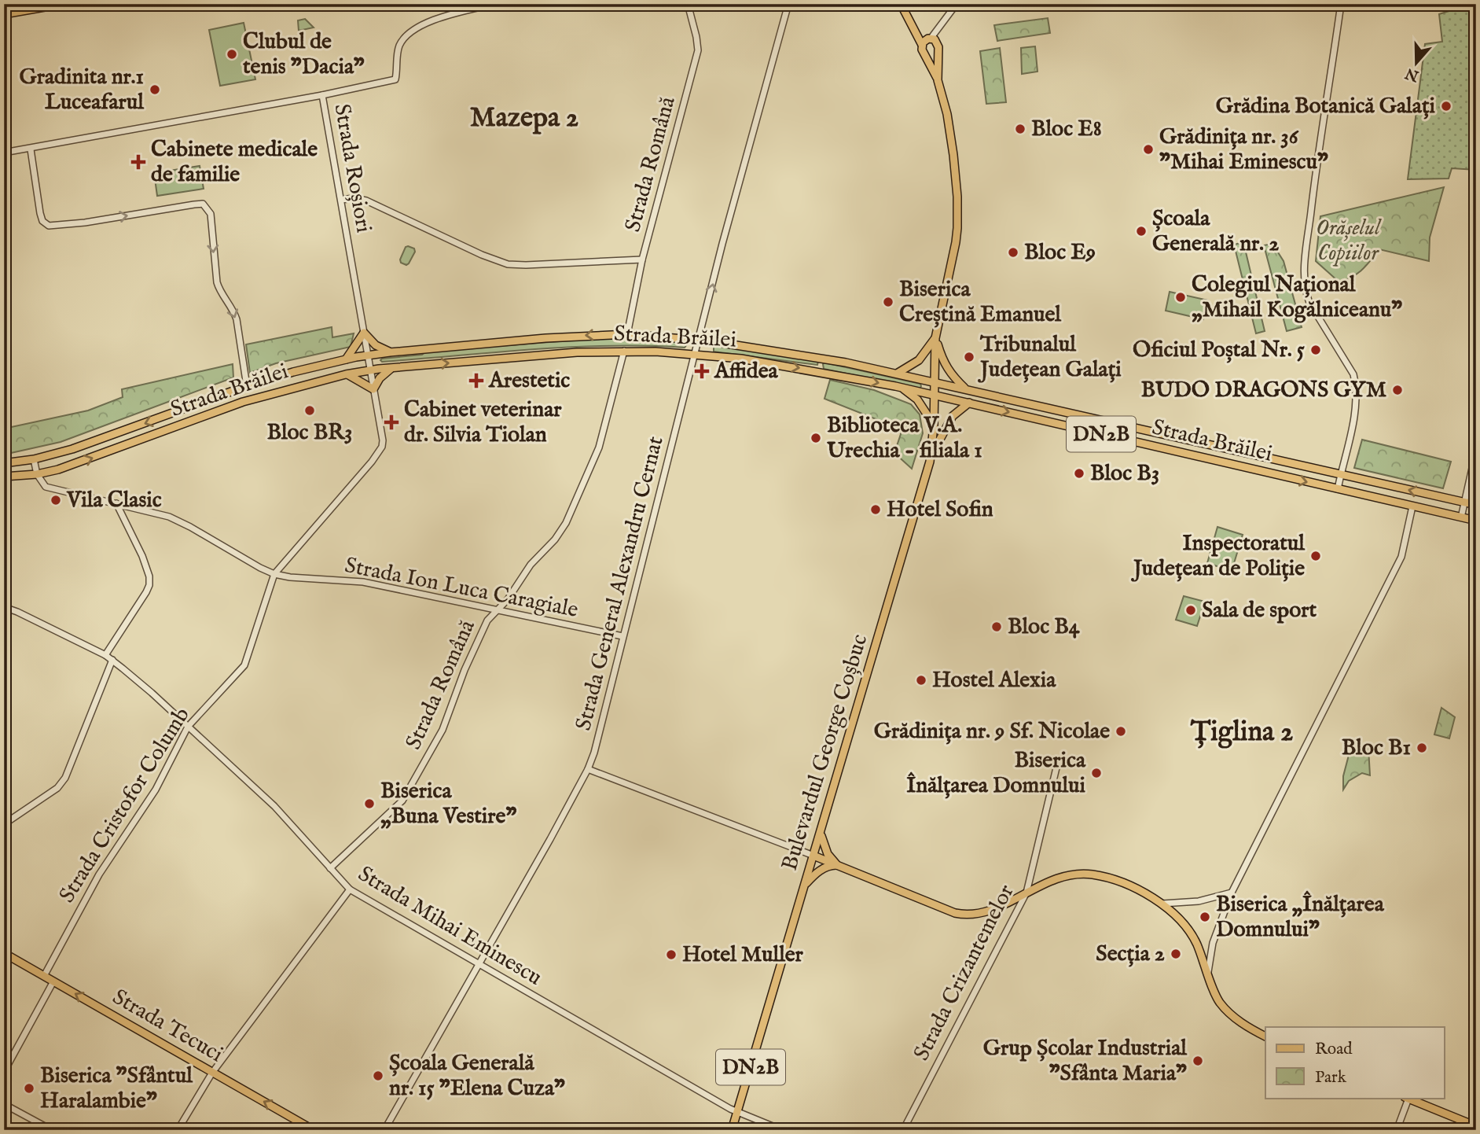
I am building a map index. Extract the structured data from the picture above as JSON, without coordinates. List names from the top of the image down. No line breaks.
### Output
{"streets":{"main road":["Strada Brăilei","DN2B","Bulevardul George Coșbuc","Strada Tecuci"],"street":["Strada Română","Strada Roșiori","Strada General Alexandru Cernat","Strada Ion Luca Caragiale","Strada Cristofor Columb","Strada Mihai Eminescu","Strada Crizantemelor"]},"crossings":[["Strada Română","Strada Brăilei"],["Strada Română","Strada Ion Luca Caragiale"],["Strada Română","Strada Mihai Eminescu"],["Strada Roșiori","Strada Brăilei"],["Strada Roșiori","Strada Cristofor Columb"],["Strada Brăilei","DN2B"],["Strada Brăilei","Strada General Alexandru Cernat"],["Strada Brăilei","Strada Ion Luca Caragiale"],["Strada Brăilei","Bulevardul George Coșbuc"],["DN2B","Bulevardul George Coșbuc"],["Strada General Alexandru Cernat","Strada Ion Luca Caragiale"],["Strada General Alexandru Cernat","Strada Mihai Eminescu"],["Strada Ion Luca Caragiale","Strada Cristofor Columb"],["Bulevardul George Coșbuc","Strada Mihai Eminescu"],["Strada Cristofor Columb","Strada Mihai Eminescu"],["Strada Cristofor Columb","Strada Tecuci"]],"one_way":["Strada Tecuci"],"districts":["Mazepa 2","Țiglina 2"],"parks":["Orășelul Copiilor"],"places":{"other":["Clubul de tenis \"Dacia\"","Gradinita nr.1 Luceafarul","Grădina Botanică Galați","Bloc E8","Grădinița nr. 36 \"Mihai Eminescu\"","Școala Generală nr. 2","Bloc E9","Colegiul Național „Mihail Kogălniceanu”","Biserica Creștină Emanuel","Oficiul Poștal Nr. 5","Tribunalul Județean Galați","BUDO DRAGONS GYM","Bloc BR3","Biblioteca V.A. Urechia - filiala 1","Bloc B3","Vila Clasic","Hotel Sofin","Inspectoratul Județean de Poliție","Sala de sport","Bloc B4","Hostel Alexia","Grădinița nr. 9 Sf. Nicolae","Bloc B1","Biserica Înălțarea Domnului","Biserica „Buna Vestire\"","Biserica „Înălțarea Domnului\"","Secția 2","Hotel Muller","Grup Școlar Industrial \"Sfânta Maria\"","Școala Generală nr. 15 \"Elena Cuza\"","Biserica \"Sfântul Haralambie\""],"health":["Cabinete medicale de familie","Affidea","Arestetic","Cabinet veterinar dr. Silvia Tiolan"]},"legend":["Road","Park"],"north":"bottom"}
